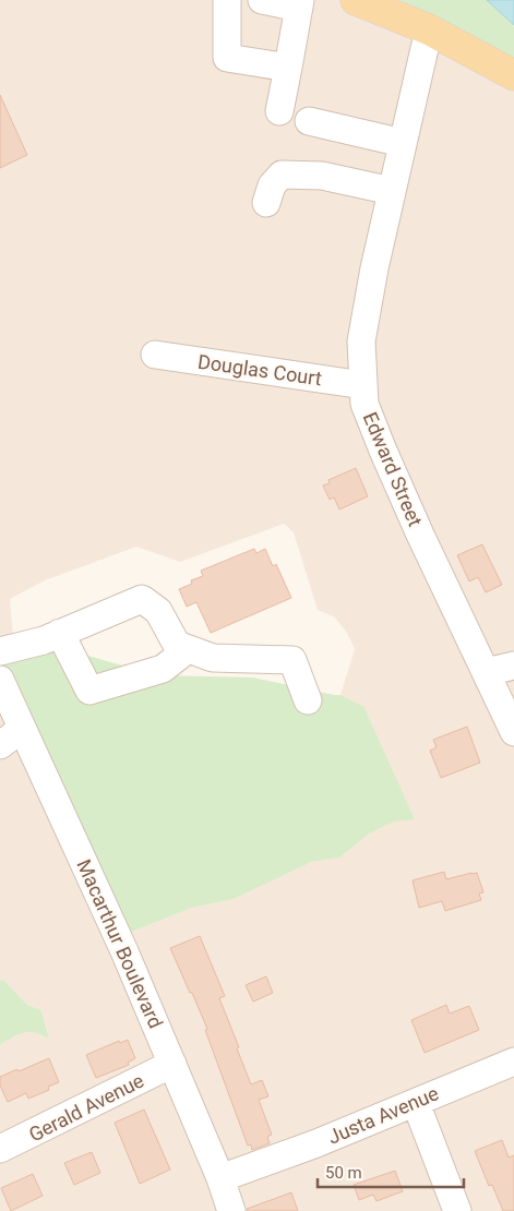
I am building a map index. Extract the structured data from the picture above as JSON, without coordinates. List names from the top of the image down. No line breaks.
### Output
{"streets":{"street":["Douglas Court","Edward Street","Macarthur Boulevard","Gerald Avenue","Justa Avenue"]},"crossings":[["Douglas Court","Edward Street"],["Macarthur Boulevard","Gerald Avenue"],["Macarthur Boulevard","Justa Avenue"]],"scale_bar":"50 m"}
